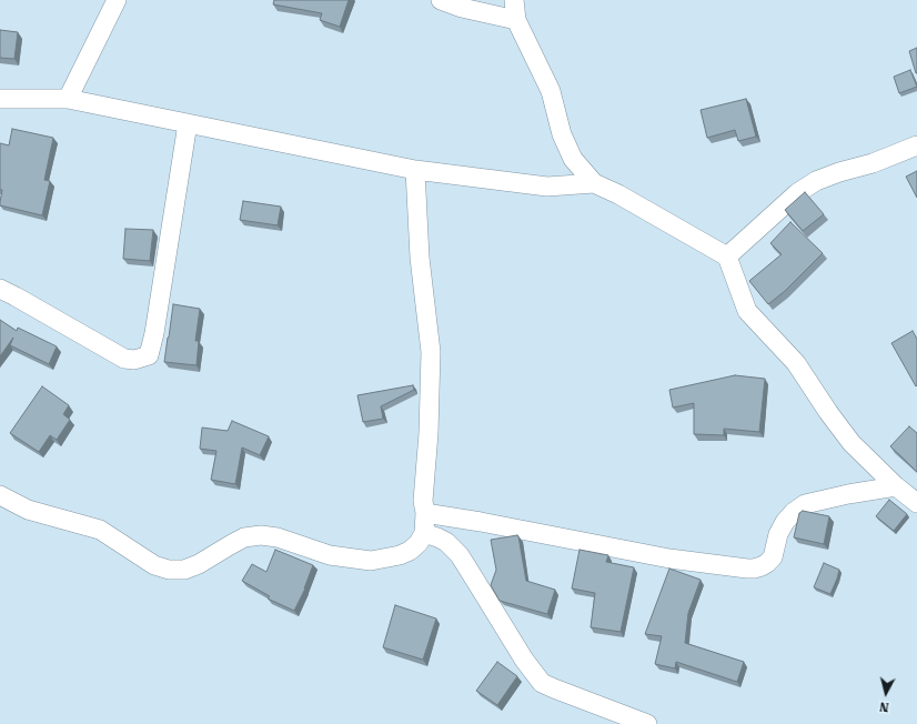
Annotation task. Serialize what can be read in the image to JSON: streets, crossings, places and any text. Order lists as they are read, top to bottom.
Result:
{
  "north": "bottom"
}
